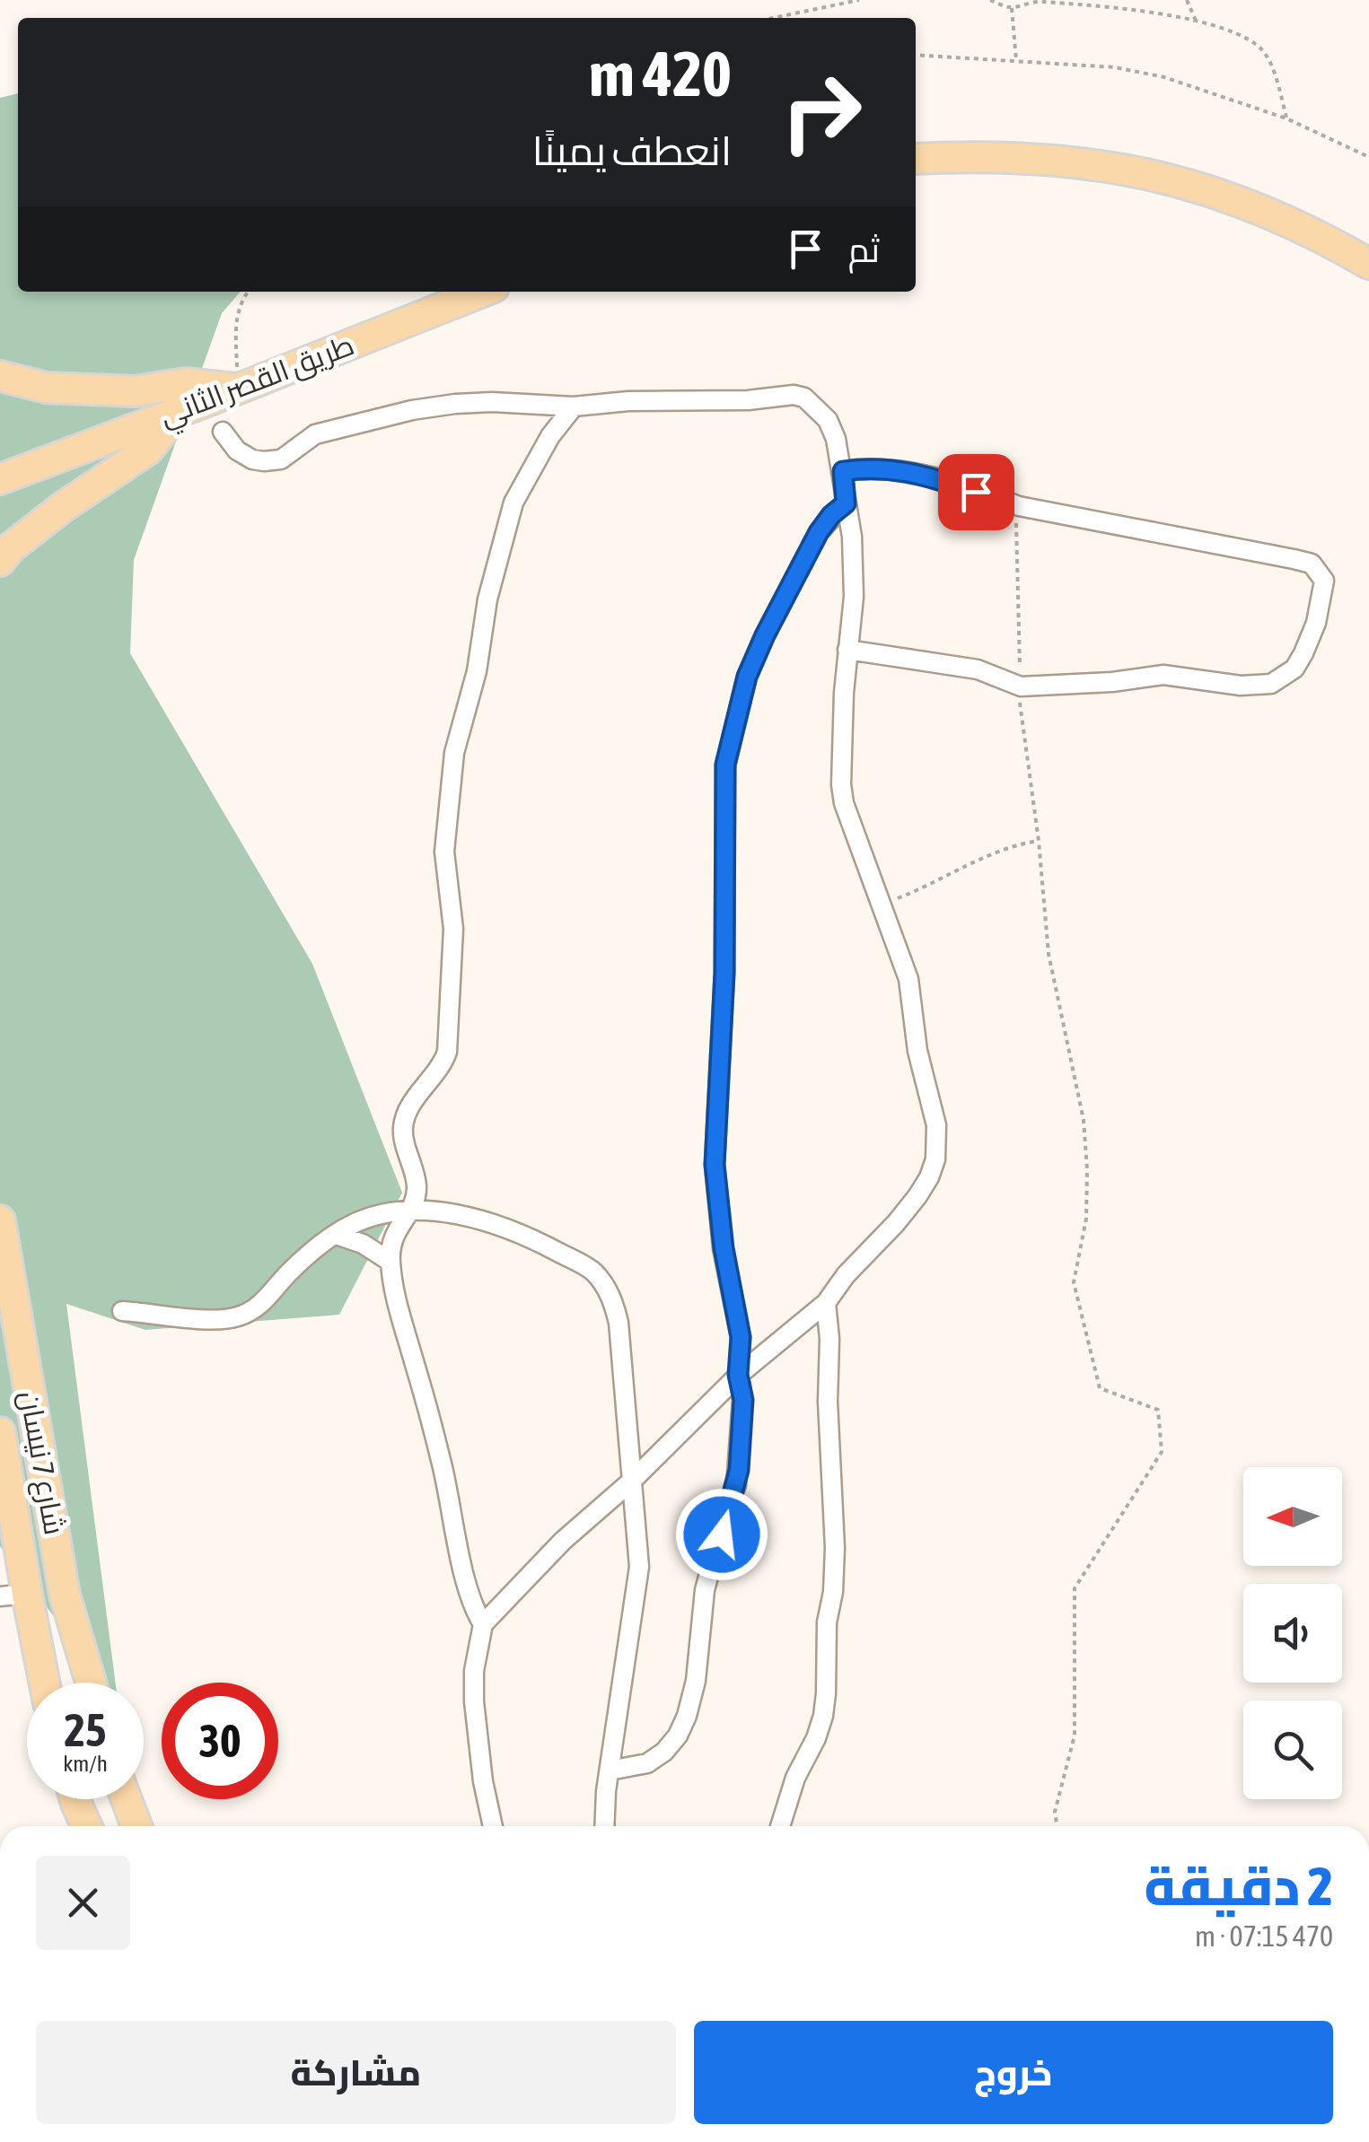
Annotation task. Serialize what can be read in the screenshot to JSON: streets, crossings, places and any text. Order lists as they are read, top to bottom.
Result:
{
  "streets": {
    "main road": ["طريق القصر الثاني", "شارع 7 نيسان"]
  },
  "north": "left",
  "page": {
    "turn": ["420 m", "انعطف يمينًا"],
    "then": "ثم",
    "speed": "25 km/h",
    "limit": "30",
    "heading": ["2 دقيقة", "470 m · 07:15"],
    "buttons": ["خروج", "مشاركة"]
  }
}
